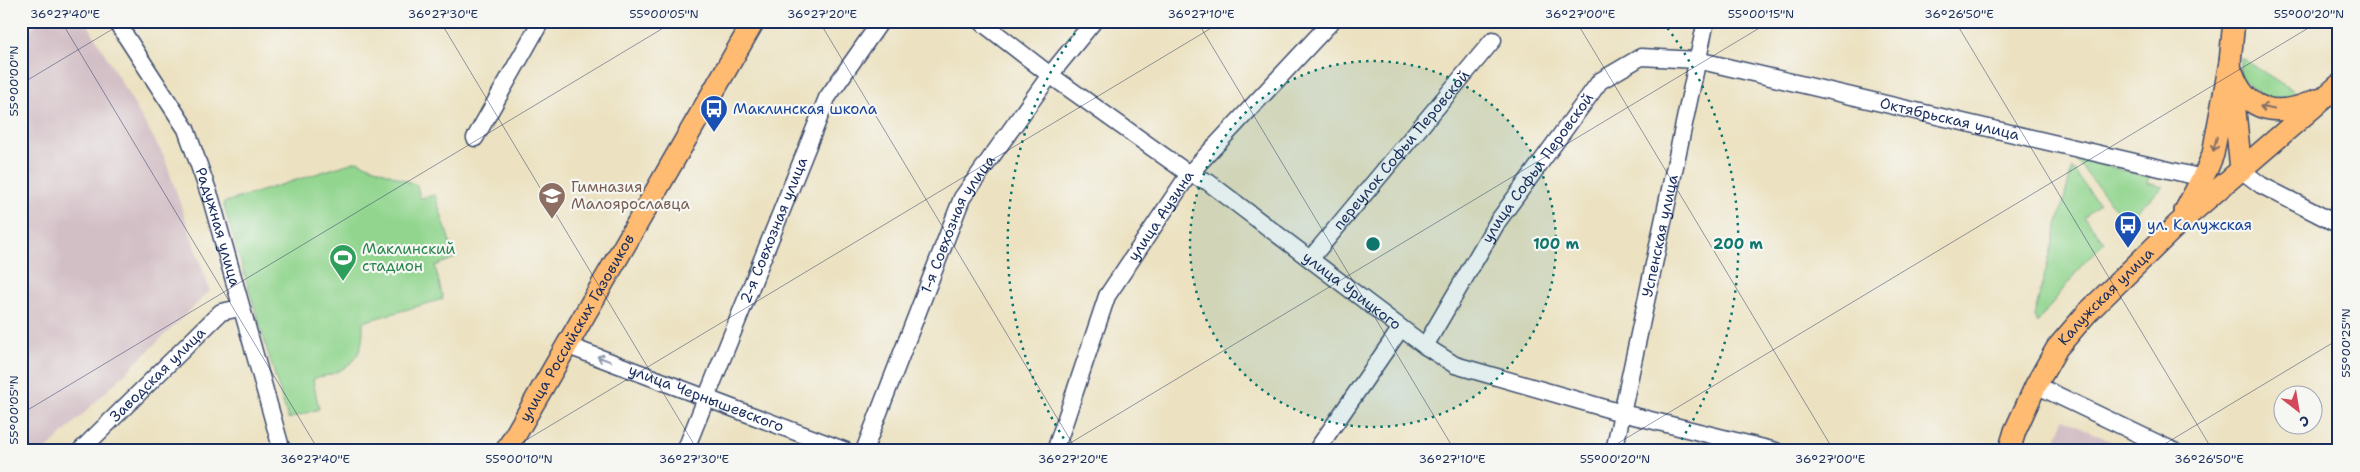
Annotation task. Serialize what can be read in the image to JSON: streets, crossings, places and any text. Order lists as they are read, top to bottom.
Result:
{
  "streets": {
    "main road": ["Калужская улица", "улица Российских Газовиков"],
    "street": [
      "Октябрьская улица",
      "переулок Софьи Перовской",
      "улица Софьи Перовской",
      "улица Аузина",
      "1-я Совхозная улица",
      "Радужная улица",
      "2-я Совхозная улица",
      "Успенская улица",
      "улица Урицкого",
      "Заводская улица",
      "улица Чернышевского"
    ]
  },
  "crossings": [
    ["Октябрьская улица", "улица Софьи Перовской"],
    ["Октябрьская улица", "Успенская улица"],
    ["переулок Софьи Перовской", "улица Урицкого"],
    ["улица Софьи Перовской", "Успенская улица"],
    ["улица Софьи Перовской", "улица Урицкого"],
    ["улица Аузина", "улица Урицкого"],
    ["1-я Совхозная улица", "улица Урицкого"],
    ["Радужная улица", "Заводская улица"],
    ["2-я Совхозная улица", "улица Чернышевского"],
    ["Успенская улица", "улица Урицкого"],
    ["улица Российских Газовиков", "улица Чернышевского"]
  ],
  "one_way": ["улица Чернышевского"],
  "places": {
    "bus stop": ["Маклинская школа", "ул. Калужская"],
    "school or university": ["Гимназия Малоярославца"],
    "sports": ["Маклинский стадион"]
  },
  "north": "bottom right",
  "coordinates": [
    "36°27'40\"E",
    "36°27'30\"E",
    "55°00'05\"N",
    "36°27'20\"E",
    "36°27'10\"E",
    "36°27'00\"E",
    "55°00'15\"N",
    "36°26'50\"E",
    "55°00'20\"N",
    "55°00'00\"N",
    "55°00'25\"N",
    "55°00'10\"N"
  ],
  "rings": ["100 m", "200 m"]
}
